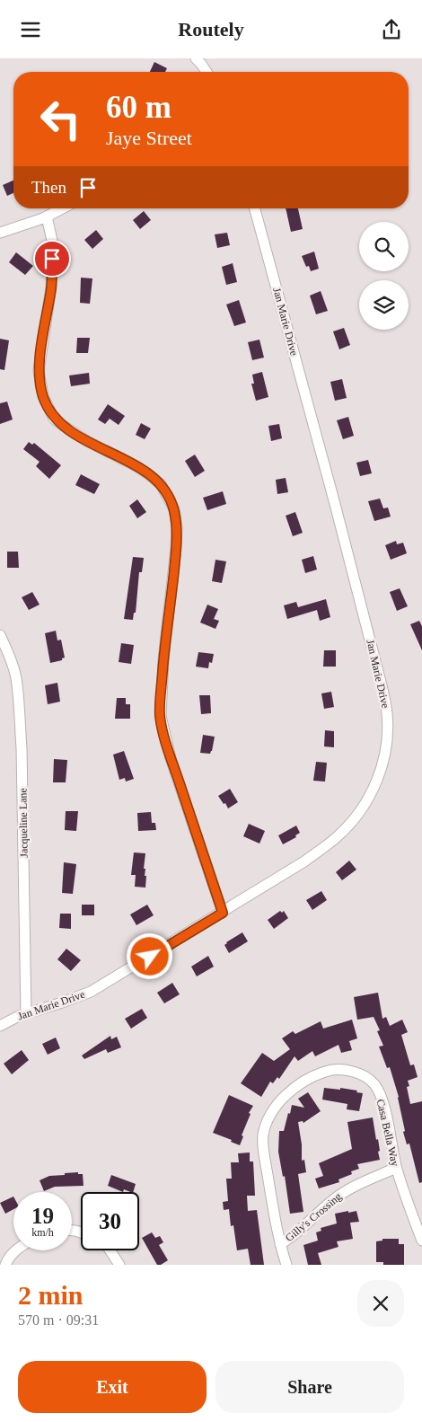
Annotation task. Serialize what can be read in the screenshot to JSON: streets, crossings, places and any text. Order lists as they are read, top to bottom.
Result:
{
  "streets": {
    "street": [
      "Jan Marie Drive",
      "Jacqueline Lane",
      "Casa Bella Way",
      "Gilly's Crossing"
    ]
  },
  "crossings": [
    ["Jan Marie Drive", "Jacqueline Lane"],
    ["Casa Bella Way", "Gilly's Crossing"]
  ],
  "page": {
    "header": "Routely",
    "turn": ["60 m", "Jaye Street"],
    "then": "Then",
    "speed": "19 km/h",
    "limit": "30",
    "heading": ["2 min", "570 m · 09:31"],
    "buttons": ["Exit", "Share"]
  }
}
